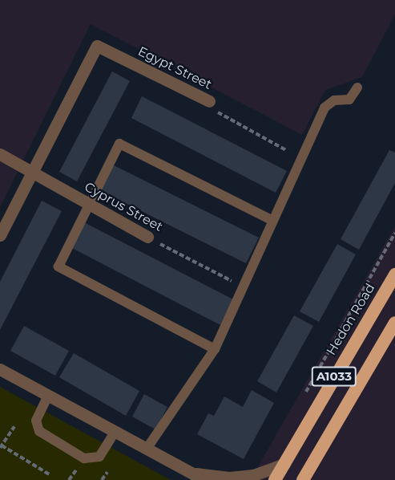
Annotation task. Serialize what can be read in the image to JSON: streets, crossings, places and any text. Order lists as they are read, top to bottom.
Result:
{
  "streets": {
    "highway": ["Hedon Road", "A1033"],
    "street": ["Egypt Street", "Cyprus Street"]
  },
  "crossings": [
    ["Egypt Street", "Cyprus Street"]
  ]
}
